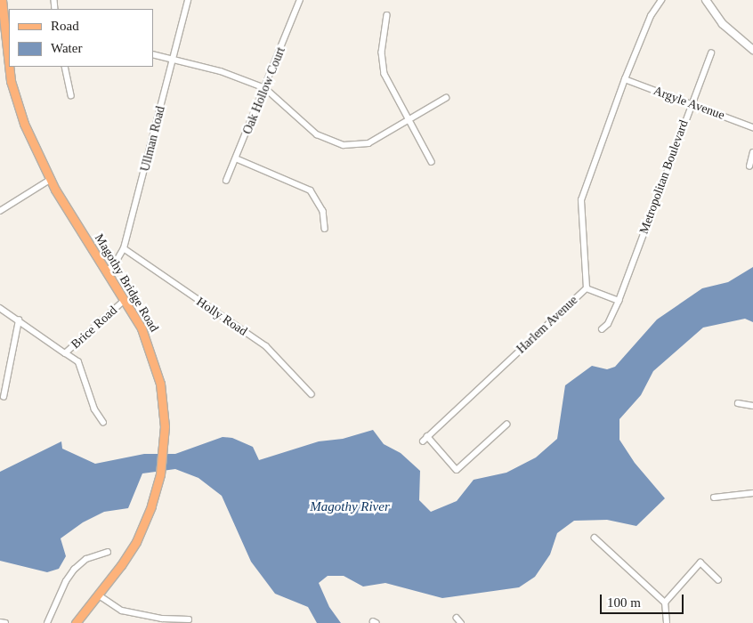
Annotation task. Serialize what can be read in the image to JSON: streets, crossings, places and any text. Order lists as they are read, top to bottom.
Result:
{
  "streets": {
    "main road": ["Magothy Bridge Road"],
    "street": [
      "Oak Hollow Court",
      "Argyle Avenue",
      "Ullman Road",
      "Metropolitan Boulevard",
      "Holly Road",
      "Harlem Avenue",
      "Brice Road"
    ]
  },
  "crossings": [
    ["Argyle Avenue", "Metropolitan Boulevard"],
    ["Argyle Avenue", "Harlem Avenue"],
    ["Ullman Road", "Magothy Bridge Road"],
    ["Ullman Road", "Holly Road"],
    ["Magothy Bridge Road", "Brice Road"]
  ],
  "water": ["Magothy River"],
  "legend": ["Road", "Water"],
  "scale_bar": "100 m"
}
